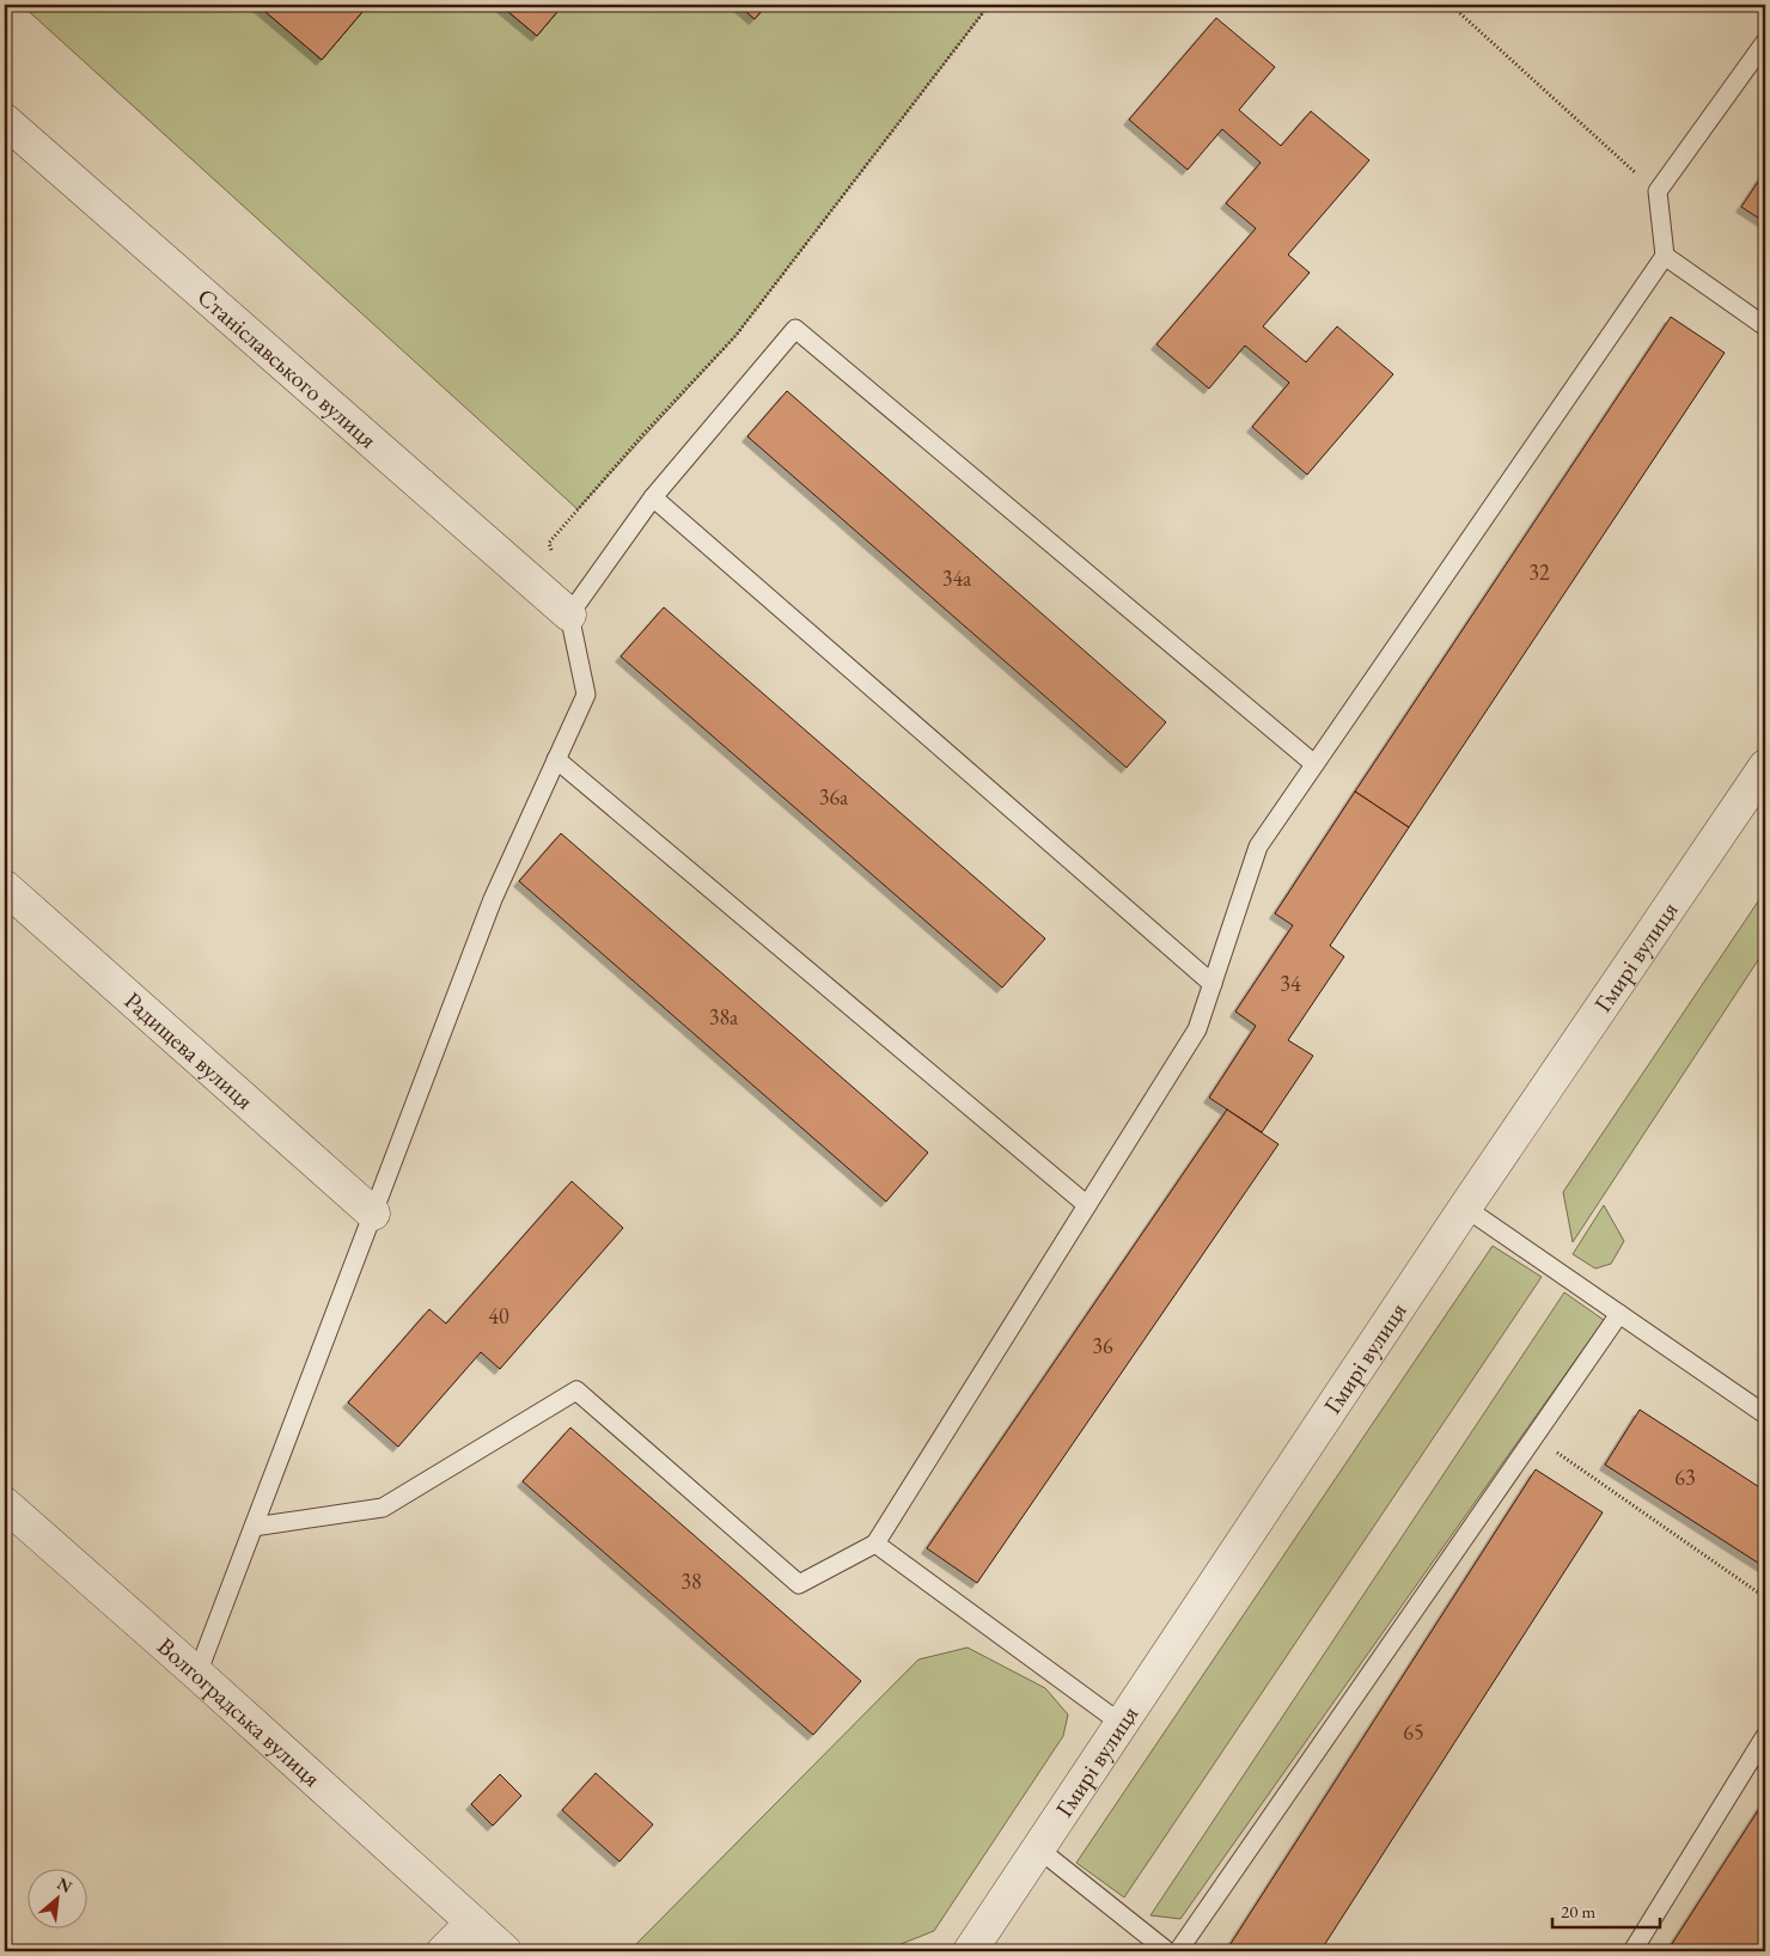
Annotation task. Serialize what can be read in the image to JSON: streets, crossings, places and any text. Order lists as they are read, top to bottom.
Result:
{
  "streets": {
    "street": [
      "Станіславського вулиця",
      "Гмирі вулиця",
      "Радищева вулиця",
      "Волгоградська вулиця"
    ]
  },
  "house_numbers": [
    "32",
    "34а",
    "36а",
    "34",
    "38а",
    "40",
    "36",
    "63",
    "38",
    "65"
  ],
  "scale_bar": "20 m",
  "north": "top right"
}
